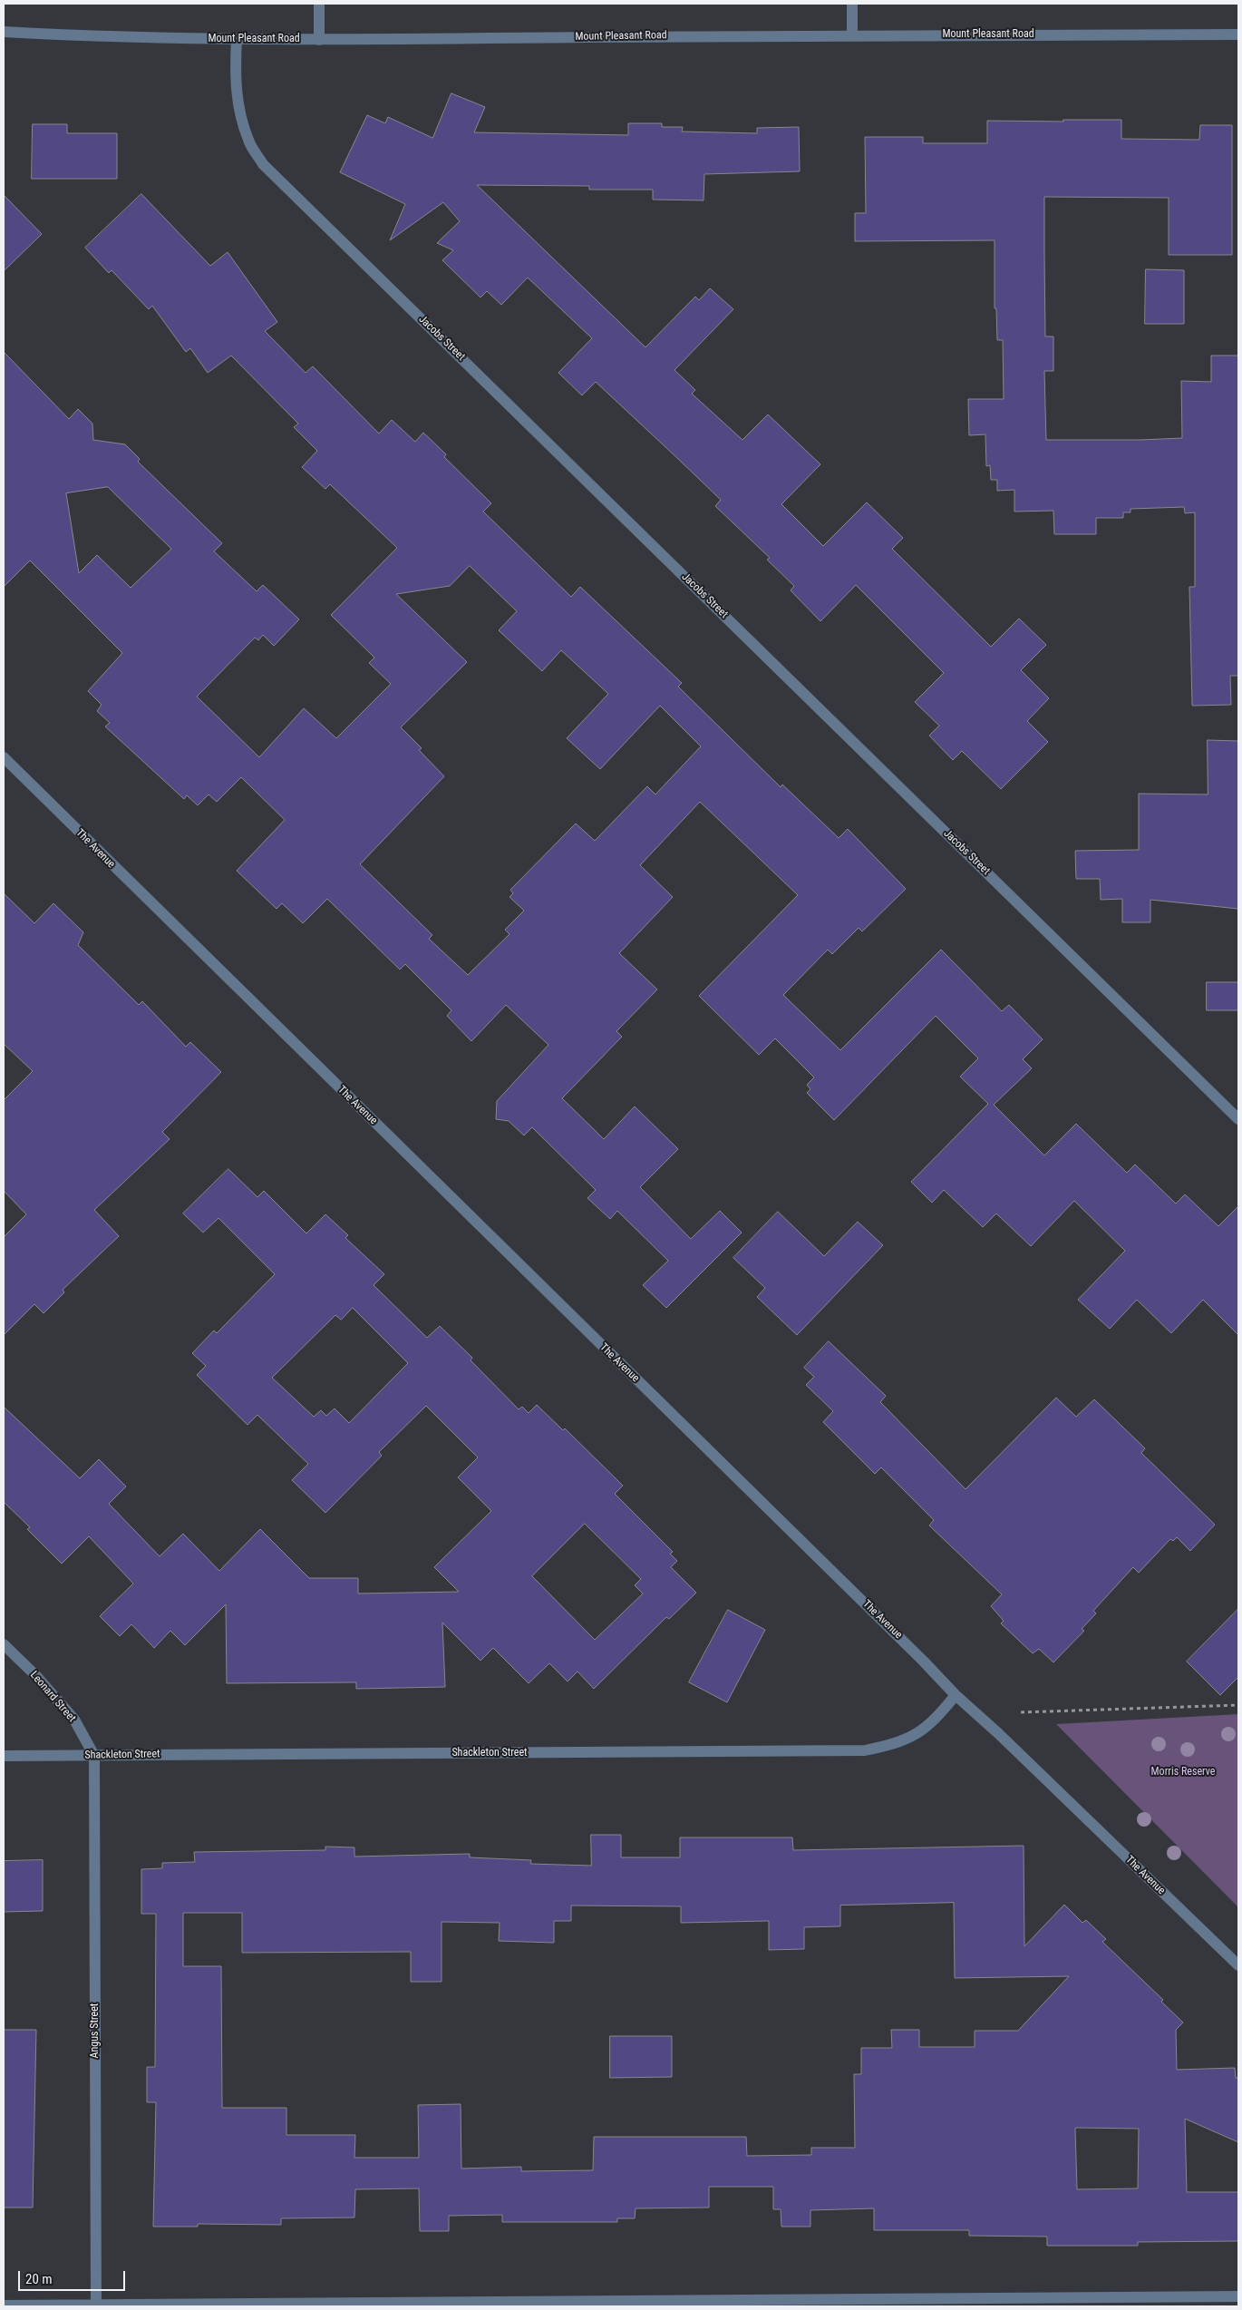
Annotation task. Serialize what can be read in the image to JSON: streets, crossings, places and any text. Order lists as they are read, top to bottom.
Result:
{
  "streets": {
    "street": [
      "Mount Pleasant Road",
      "Jacobs Street",
      "The Avenue",
      "Leonard Street",
      "Shackleton Street",
      "Angus Street"
    ]
  },
  "crossings": [
    ["Mount Pleasant Road", "Jacobs Street"],
    ["The Avenue", "Shackleton Street"],
    ["Leonard Street", "Shackleton Street"],
    ["Leonard Street", "Angus Street"],
    ["Shackleton Street", "Angus Street"]
  ],
  "parks": ["Morris Reserve"],
  "scale_bar": "20 m"
}
